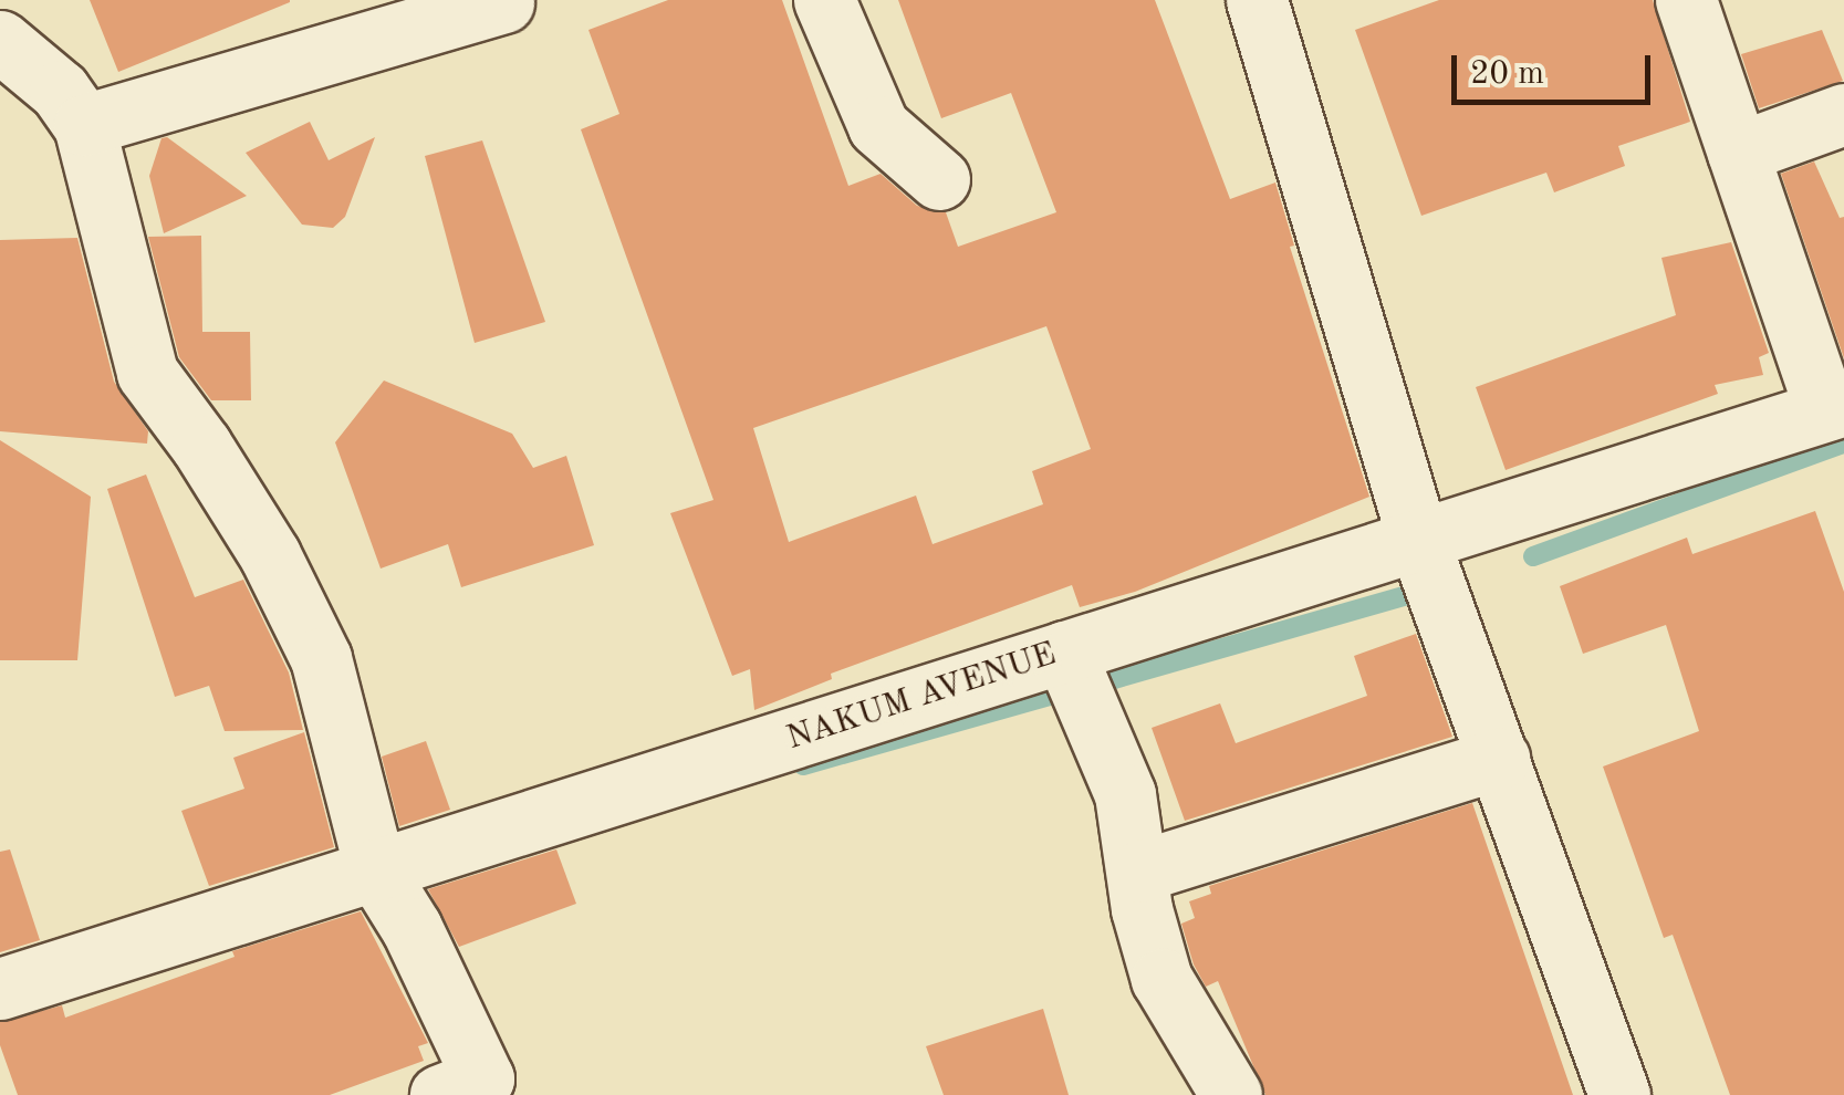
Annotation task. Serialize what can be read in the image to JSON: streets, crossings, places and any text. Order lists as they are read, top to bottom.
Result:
{
  "streets": {
    "street": ["NAKUM AVENUE"]
  },
  "scale_bar": "20 m"
}
